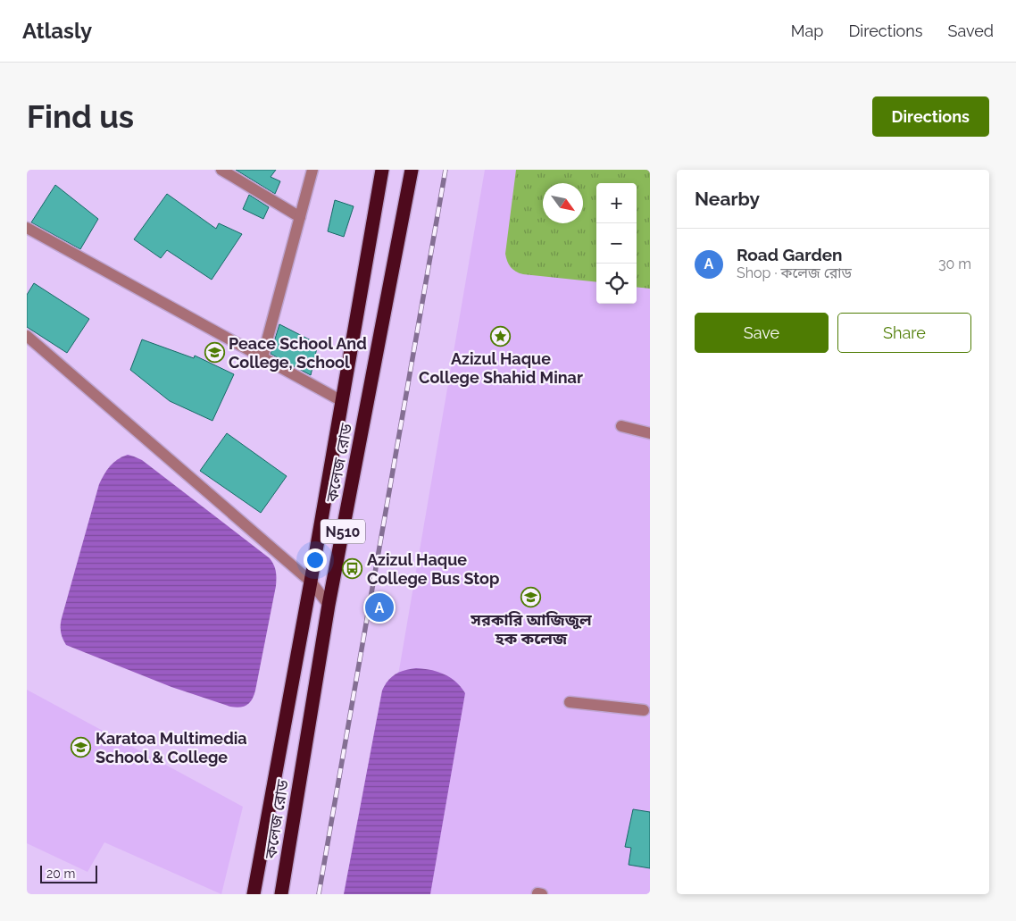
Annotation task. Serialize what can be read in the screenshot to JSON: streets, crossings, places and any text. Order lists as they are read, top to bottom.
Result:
{
  "streets": {
    "highway": ["কলেজ রোড", "N510"]
  },
  "places": {
    "place": ["Azizul Haque College Shahid Minar"],
    "school or university": ["Peace School And College, School", "সরকারি আজিজুল হক কলেজ", "Karatoa Multimedia School & College"],
    "bus stop": ["Azizul Haque College Bus Stop"]
  },
  "scale_bar": "20 m",
  "north": "bottom right",
  "page": {
    "header": "Atlasly",
    "nav": ["Map", "Directions", "Saved"],
    "buttons": [
      "Directions",
      ["Save", "Share"]
    ],
    "title": "Find us",
    "heading": "Nearby",
    "map_buttons": ["+", "−"],
    "list": [
      {
        "mark": "A",
        "name": "Road Garden",
        "note": "Shop · কলেজ রোড",
        "value": "30 m"
      }
    ],
    "pins": "A",
    "scale": "20 m"
  }
}
